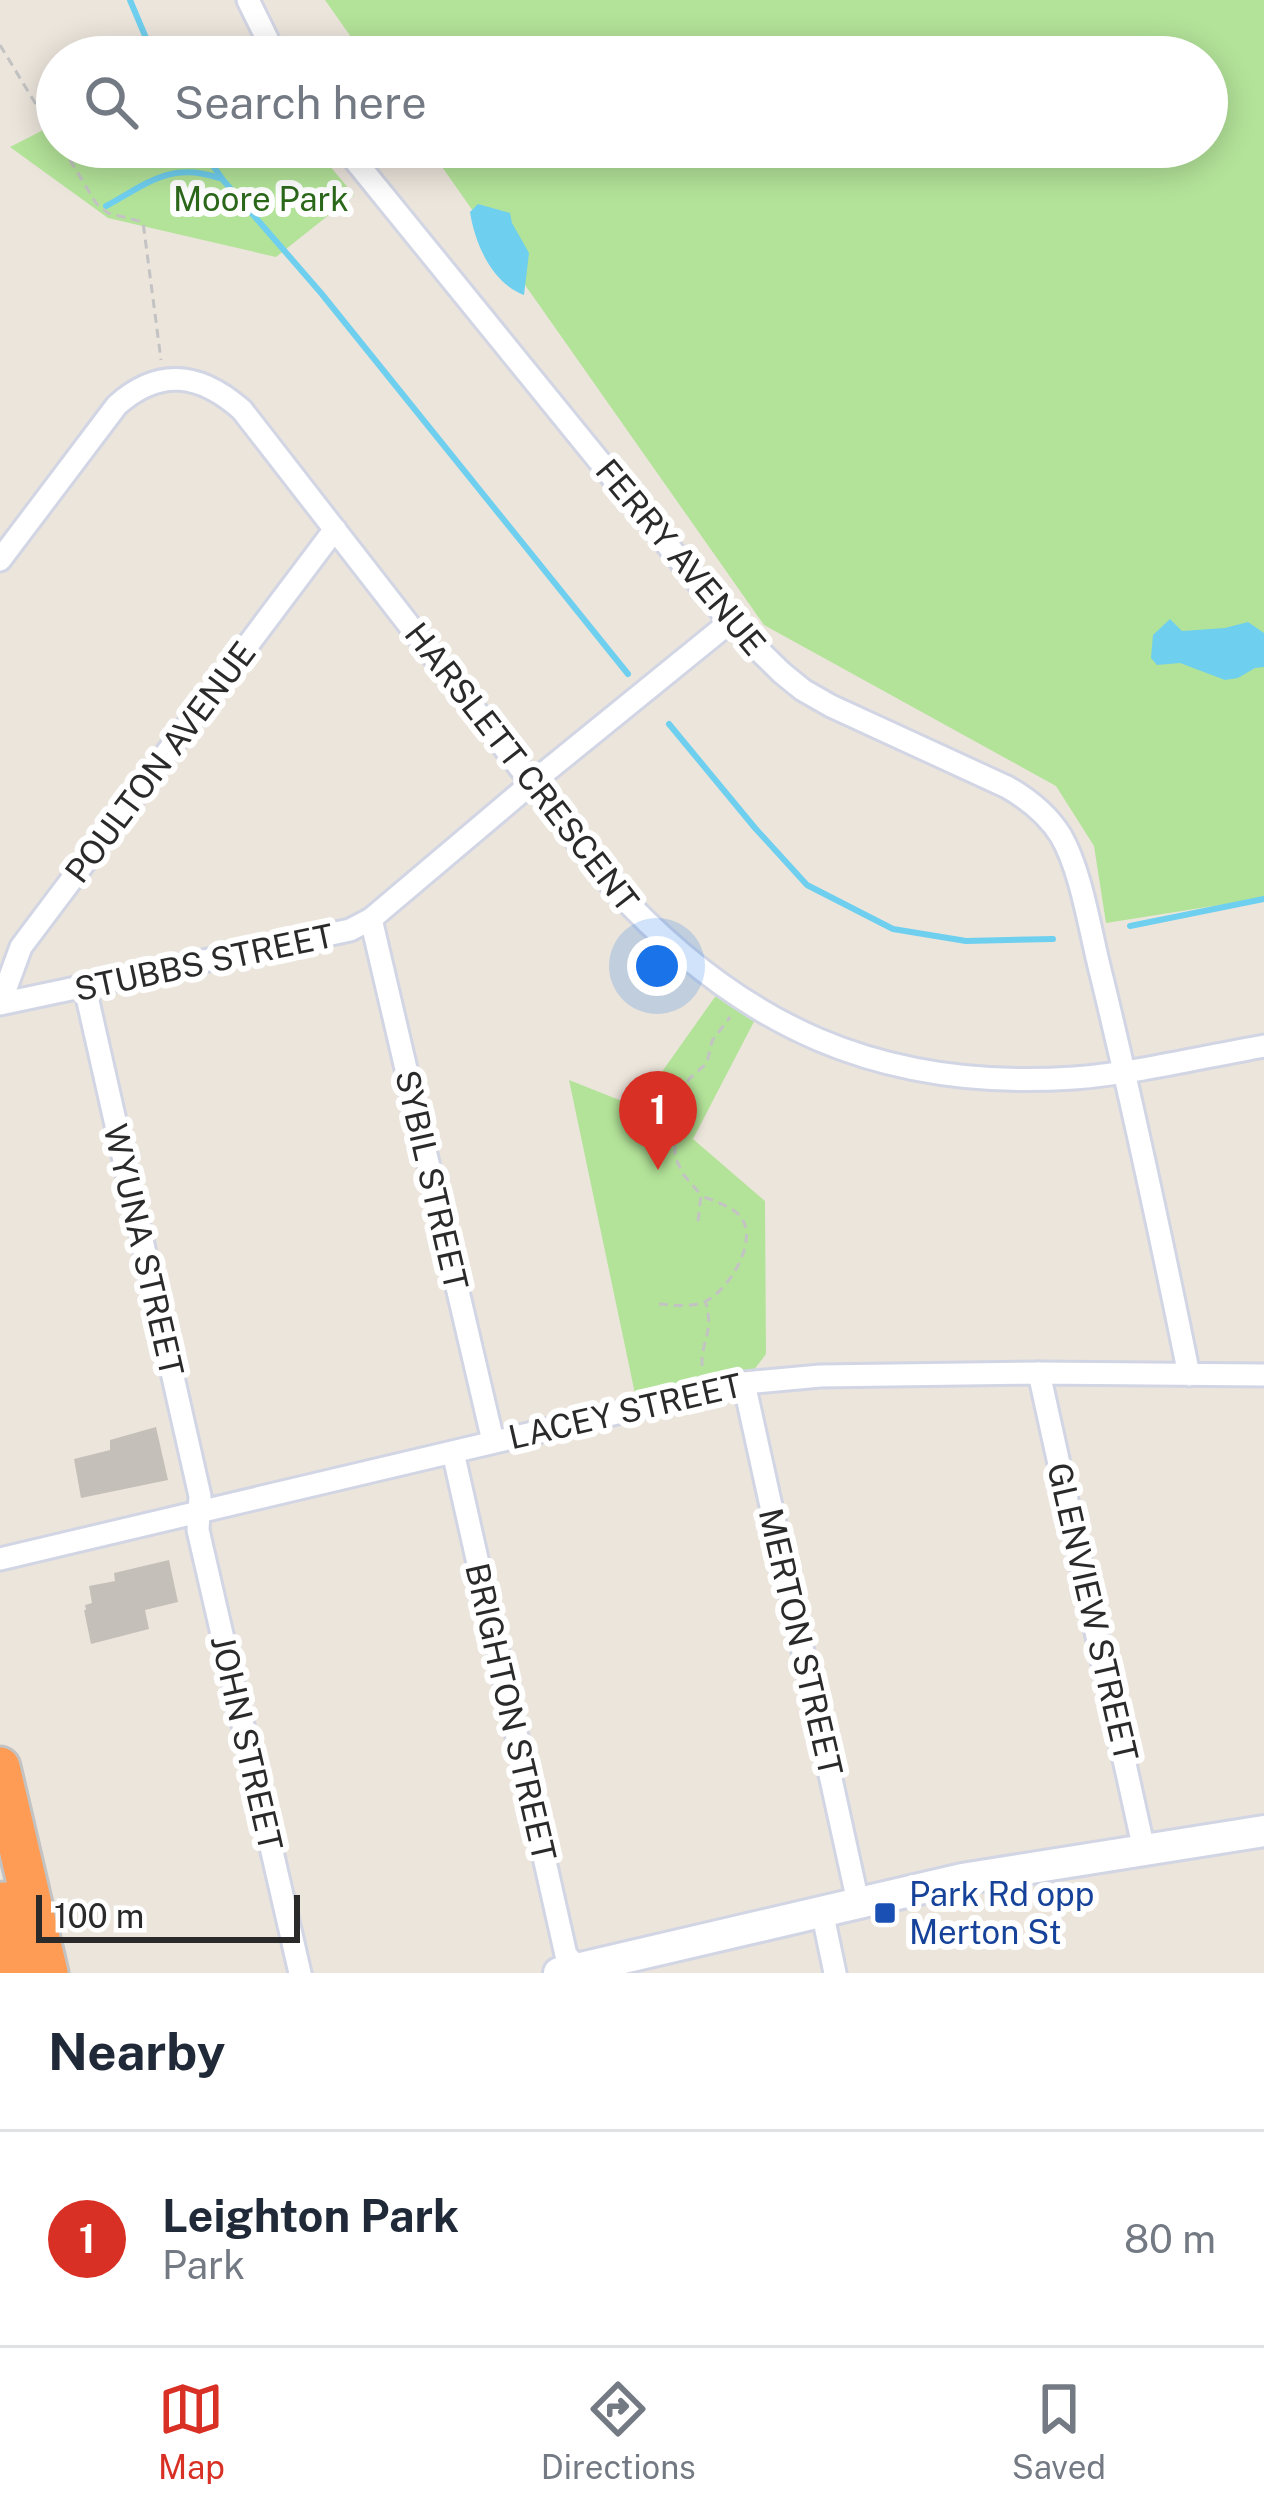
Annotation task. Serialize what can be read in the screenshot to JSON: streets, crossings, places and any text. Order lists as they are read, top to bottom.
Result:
{
  "streets": {
    "street": [
      "FERRY AVENUE",
      "POULTON AVENUE",
      "HARSLETT CRESCENT",
      "STUBBS STREET",
      "SYBIL STREET",
      "WYUNA STREET",
      "LACEY STREET",
      "GLENVIEW STREET",
      "MERTON STREET",
      "BRIGHTON STREET",
      "JOHN STREET"
    ]
  },
  "crossings": [
    ["FERRY AVENUE", "HARSLETT CRESCENT"],
    ["FERRY AVENUE", "STUBBS STREET"],
    ["FERRY AVENUE", "LACEY STREET"],
    ["POULTON AVENUE", "HARSLETT CRESCENT"],
    ["POULTON AVENUE", "STUBBS STREET"],
    ["HARSLETT CRESCENT", "STUBBS STREET"],
    ["STUBBS STREET", "SYBIL STREET"],
    ["STUBBS STREET", "WYUNA STREET"],
    ["SYBIL STREET", "LACEY STREET"],
    ["WYUNA STREET", "LACEY STREET"],
    ["WYUNA STREET", "JOHN STREET"],
    ["LACEY STREET", "GLENVIEW STREET"],
    ["LACEY STREET", "MERTON STREET"],
    ["LACEY STREET", "BRIGHTON STREET"],
    ["LACEY STREET", "JOHN STREET"]
  ],
  "parks": ["Moore Park"],
  "places": {
    "transit": ["Park Rd opp Merton St"]
  },
  "scale_bar": "100 m",
  "page": {
    "search": "Search here",
    "pins": "1",
    "scale": "100 m",
    "heading": "Nearby",
    "list": [
      {
        "mark": "1",
        "name": "Leighton Park",
        "note": "Park",
        "value": "80 m"
      }
    ],
    "nav": ["Map", "Directions", "Saved"]
  }
}
